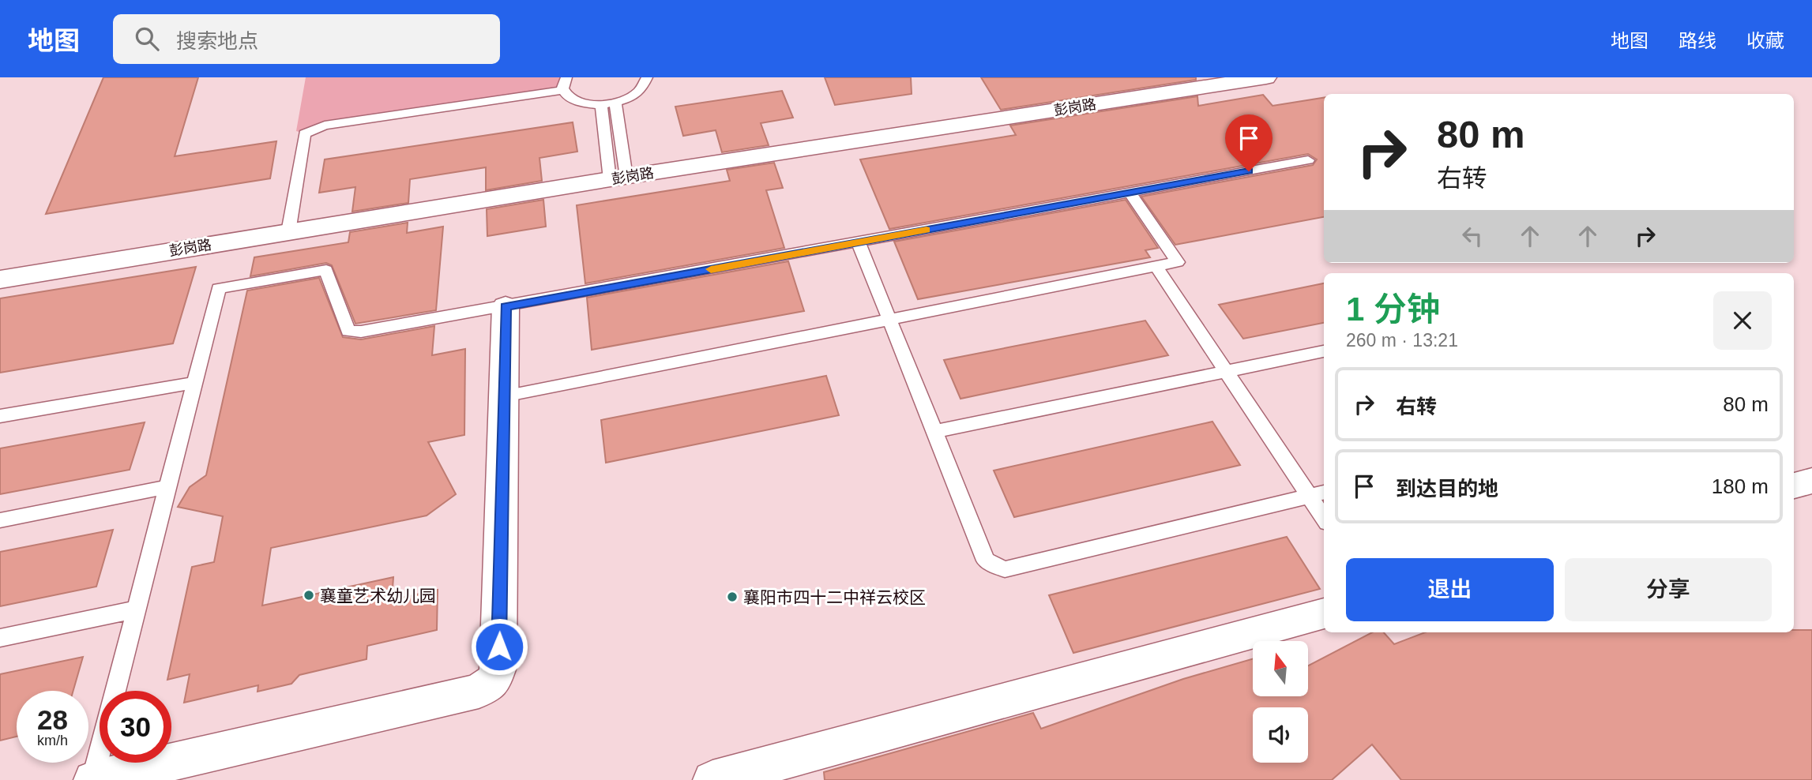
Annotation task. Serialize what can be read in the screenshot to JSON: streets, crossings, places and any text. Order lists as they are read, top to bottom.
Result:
{
  "streets": {
    "street": ["彭岗路"]
  },
  "places": ["襄童艺术幼儿园", "襄阳市四十二中祥云校区"],
  "north": "top",
  "page": {
    "header": "地图",
    "search": "搜索地点",
    "nav": ["地图", "路线", "收藏"],
    "turn": ["80 m", "右转"],
    "heading": ["1 分钟", "260 m · 13:21"],
    "list": [
      {
        "name": "右转",
        "value": "80 m"
      },
      {
        "name": "到达目的地",
        "value": "180 m"
      }
    ],
    "buttons": ["退出", "分享"],
    "speed": "28 km/h",
    "limit": "30"
  }
}
